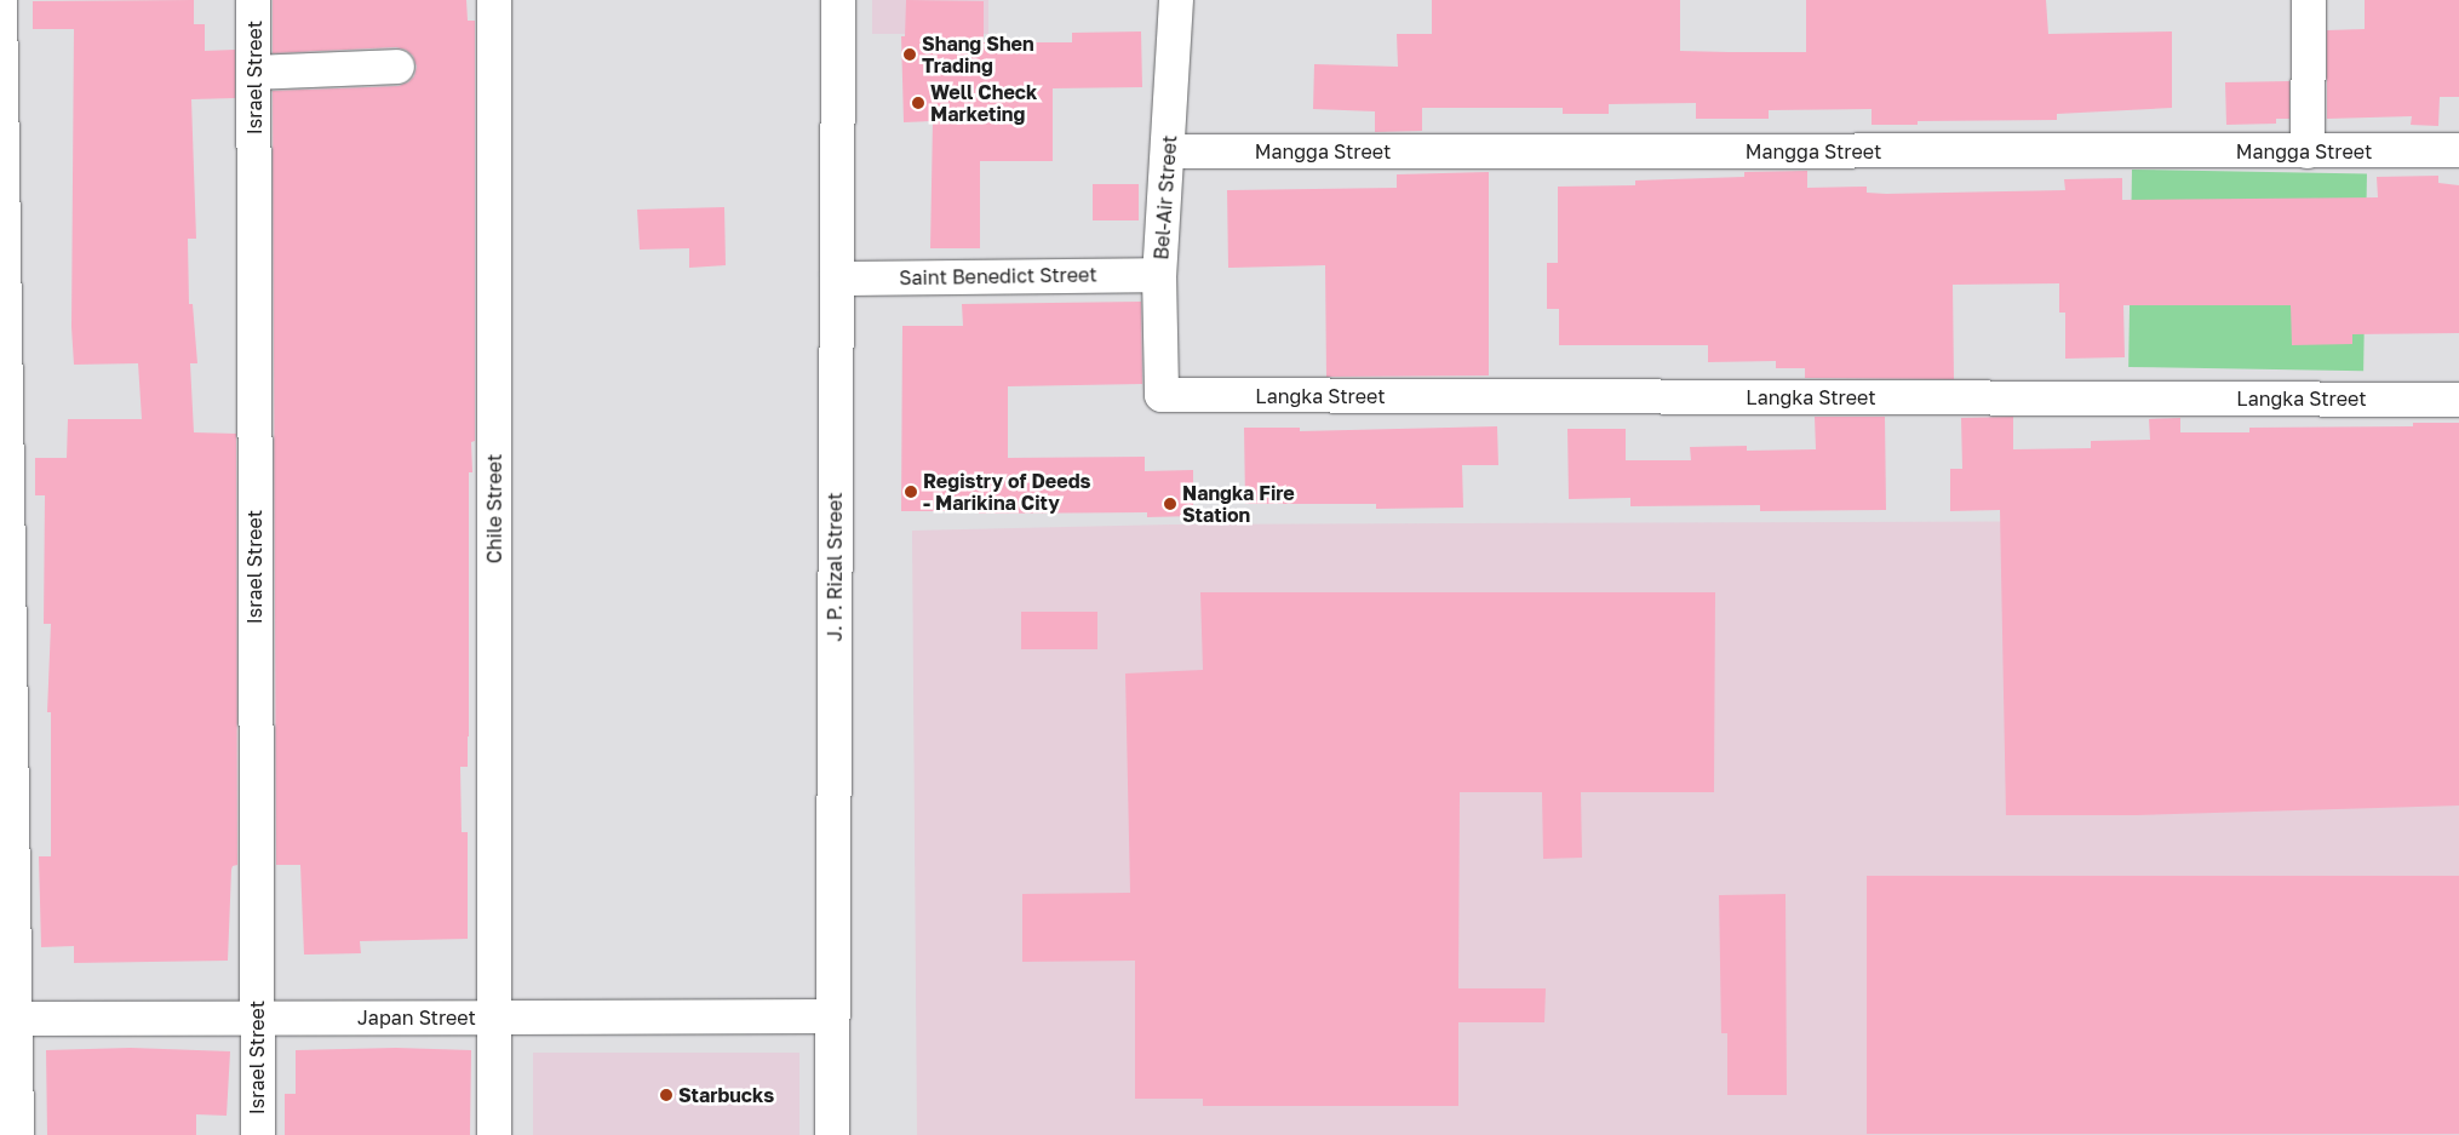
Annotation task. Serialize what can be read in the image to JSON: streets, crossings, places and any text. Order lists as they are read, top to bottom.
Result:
{
  "streets": {
    "street": [
      "Israel Street",
      "Mangga Street",
      "Bel-Air Street",
      "Saint Benedict Street",
      "Langka Street",
      "Chile Street",
      "J. P. Rizal Street",
      "Japan Street"
    ]
  },
  "crossings": [
    ["Israel Street", "Japan Street"],
    ["Mangga Street", "Bel-Air Street"],
    ["Bel-Air Street", "Saint Benedict Street"],
    ["Bel-Air Street", "Langka Street"],
    ["Saint Benedict Street", "J. P. Rizal Street"],
    ["Chile Street", "Japan Street"],
    ["J. P. Rizal Street", "Japan Street"]
  ],
  "places": [
    "Shang Shen Trading",
    "Well Check Marketing",
    "Registry of Deeds - Marikina City",
    "Nangka Fire Station",
    "Starbucks"
  ]
}
